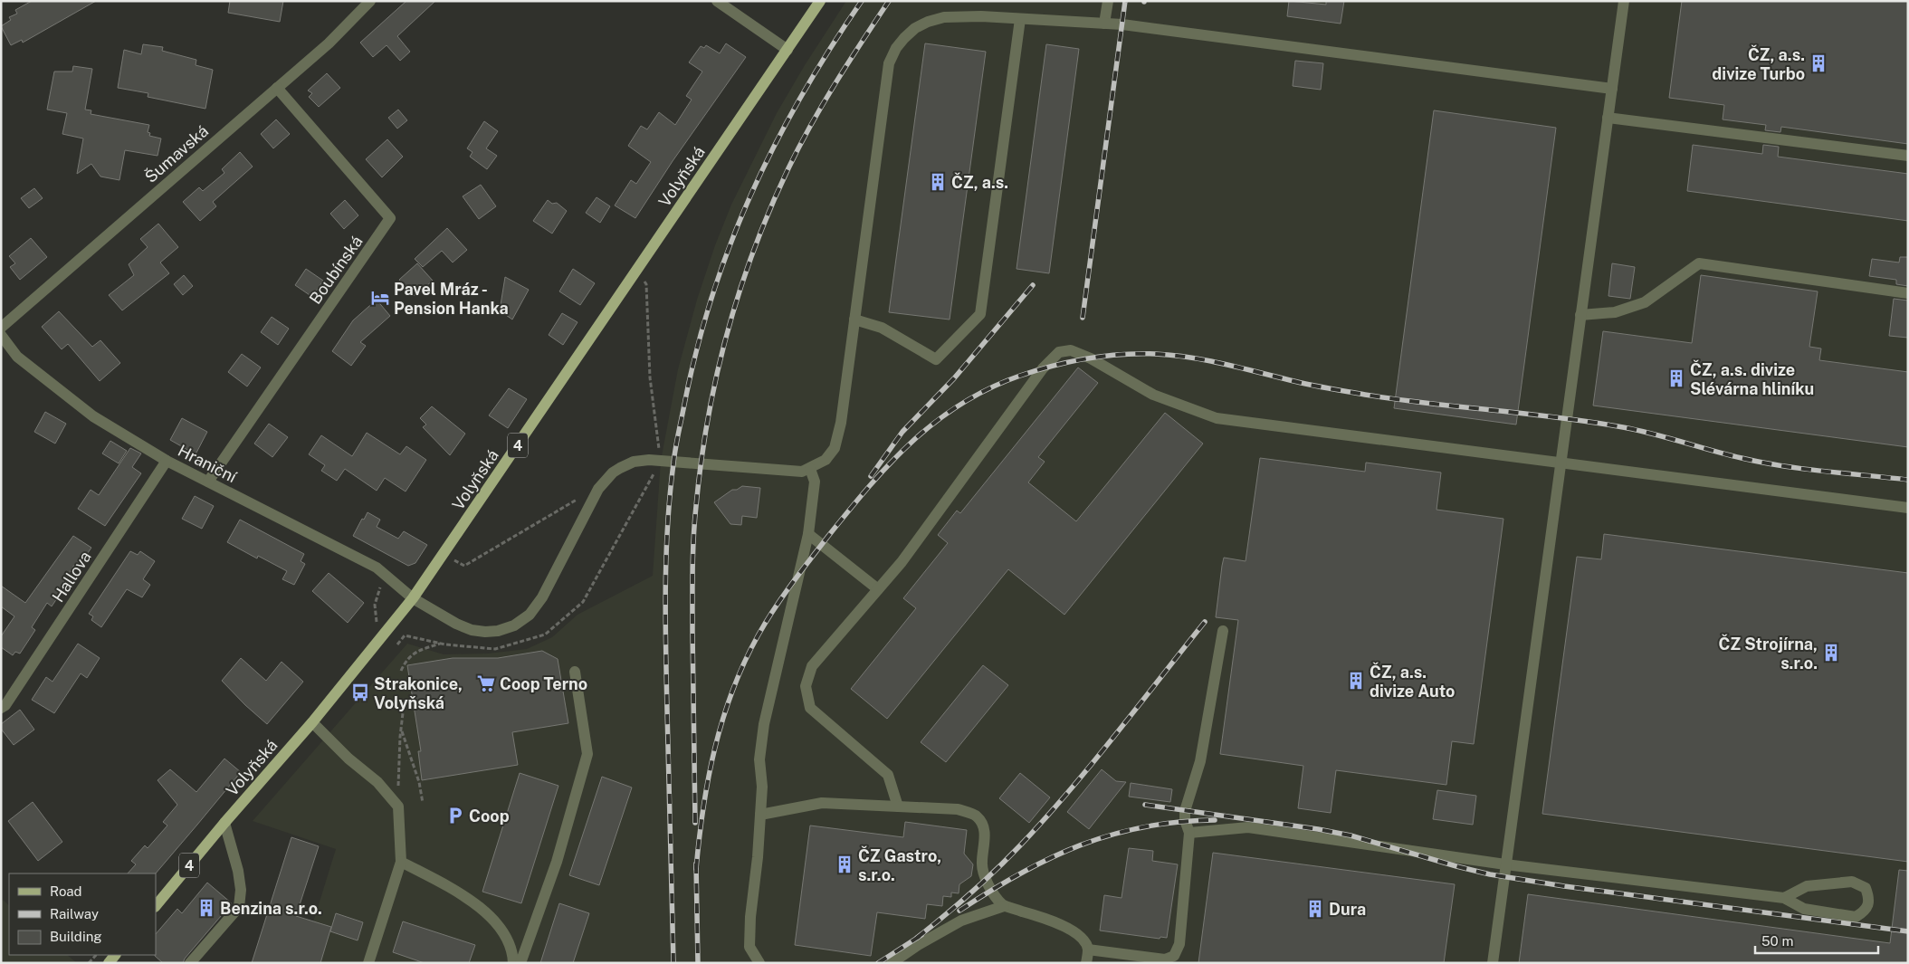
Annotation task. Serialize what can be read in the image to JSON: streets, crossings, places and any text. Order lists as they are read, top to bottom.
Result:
{
  "streets": {
    "main road": ["Volyňská", "4"],
    "street": [
      "Šumavská",
      "Boubínská",
      "Hraniční",
      "Hallova"
    ]
  },
  "crossings": [
    ["Šumavská", "Boubínská"],
    ["Volyňská", "Hraniční"],
    ["Boubínská", "Hraniční"],
    ["Hraniční", "Hallova"]
  ],
  "places": {
    "building": [
      "ČZ, a.s. divize Turbo",
      "ČZ, a.s.",
      "ČZ, a.s. divize Slévárna hliníku",
      "ČZ Strojírna, s.r.o.",
      "ČZ, a.s. divize Auto",
      "ČZ Gastro, s.r.o.",
      "Benzina s.r.o.",
      "Dura"
    ],
    "hotel": ["Pavel Mráz - Pension Hanka"],
    "supermarket": ["Coop Terno"],
    "bus stop": ["Strakonice, Volyňská"],
    "parking": ["Coop"]
  },
  "legend": ["Road", "Railway", "Building"],
  "scale_bar": "50 m"
}
